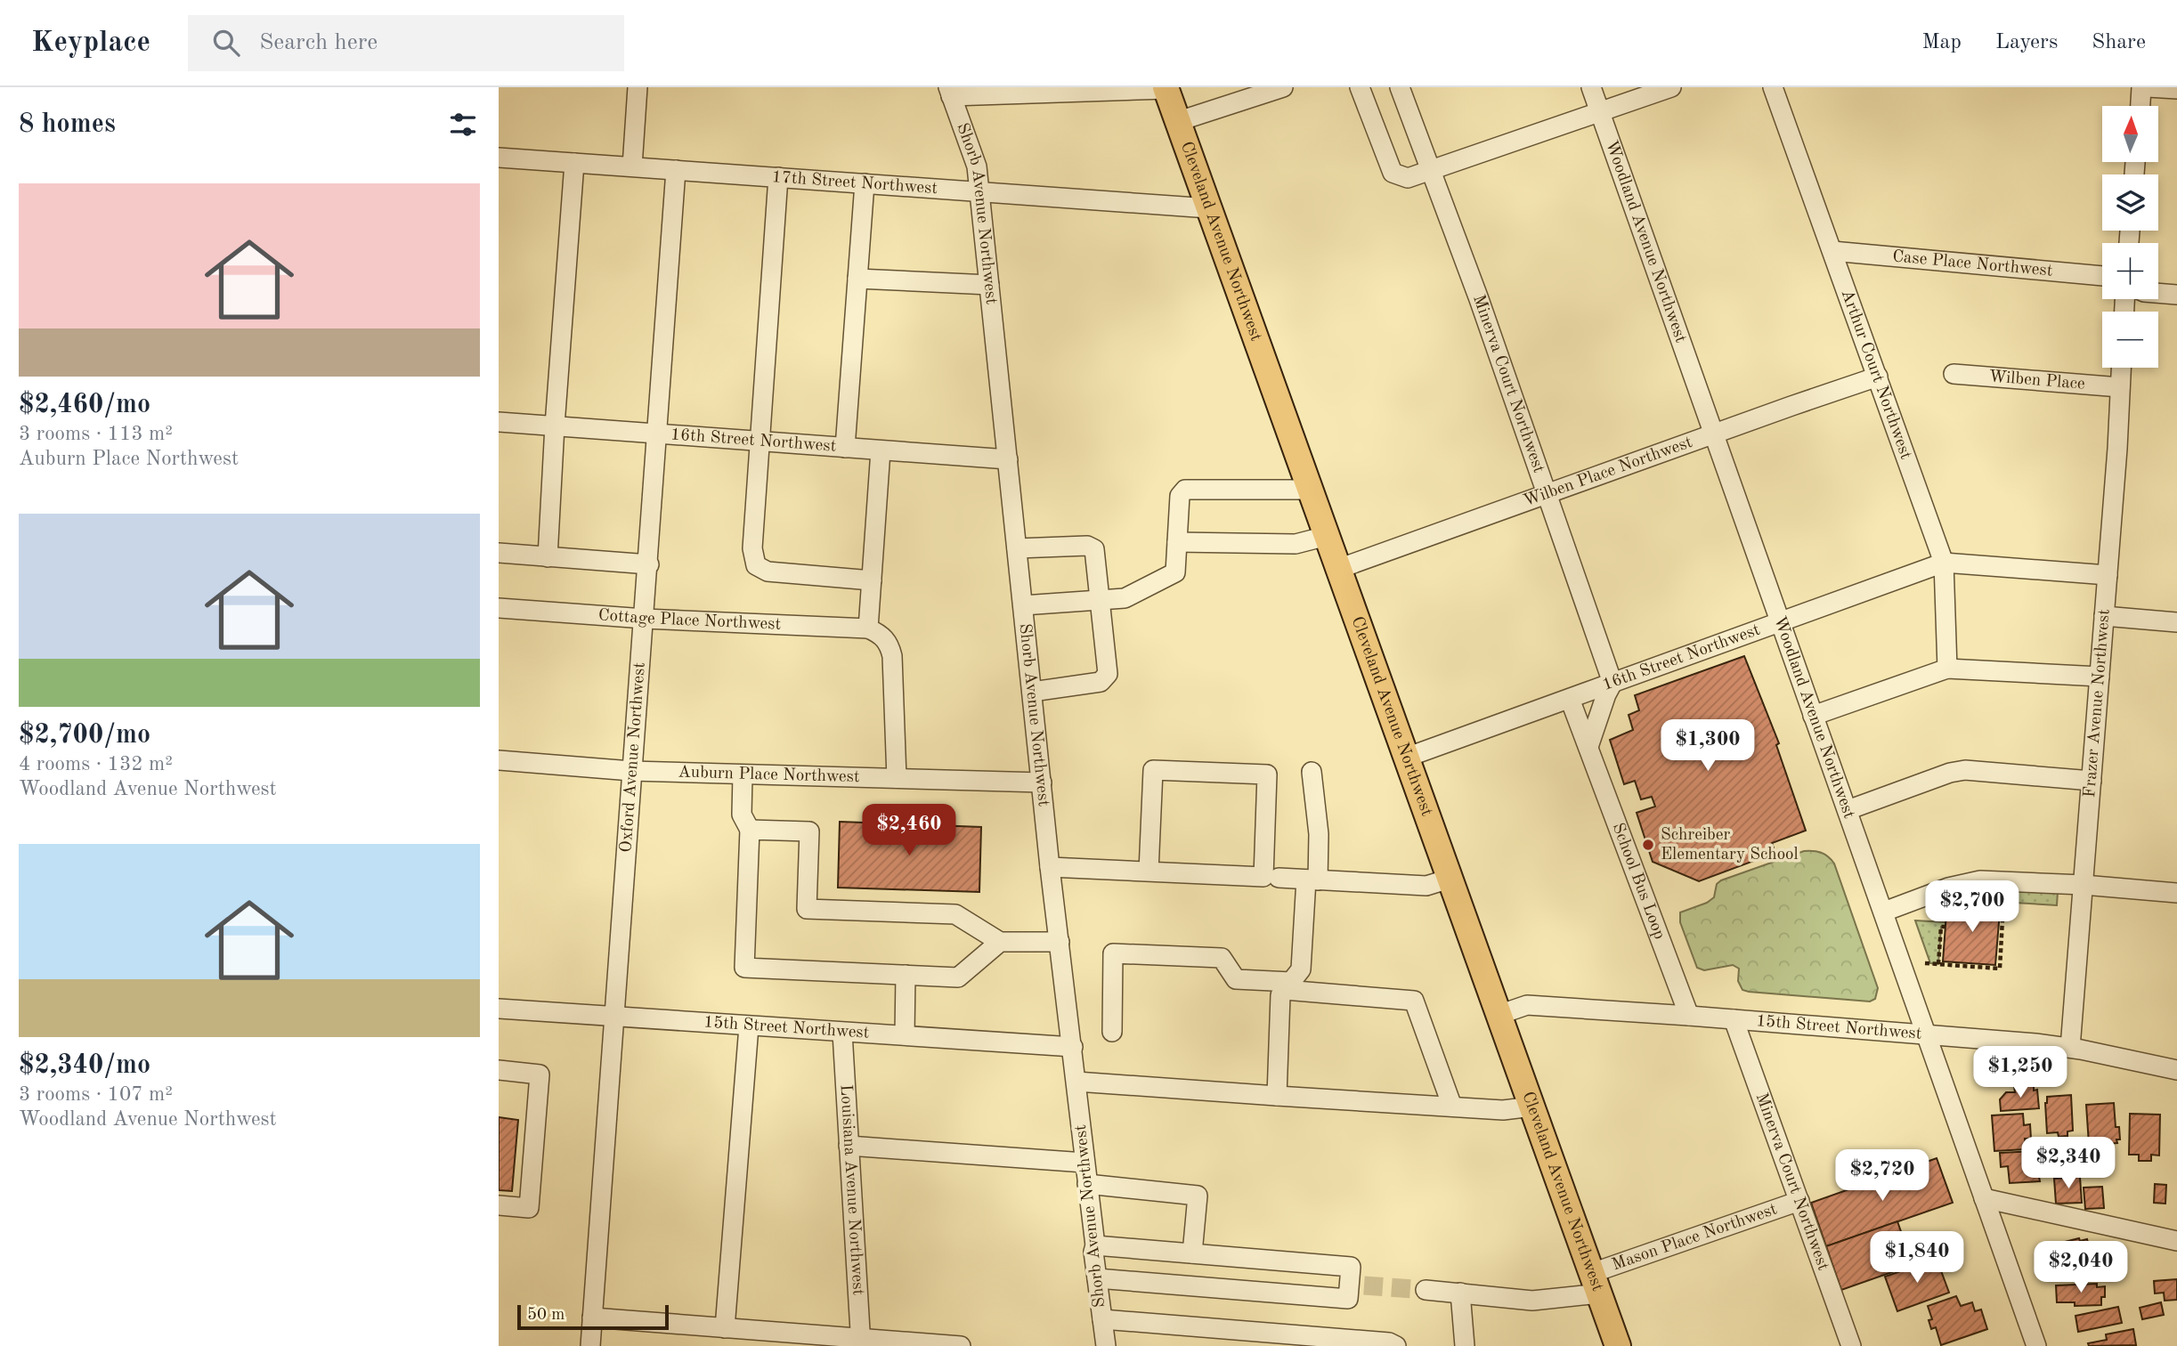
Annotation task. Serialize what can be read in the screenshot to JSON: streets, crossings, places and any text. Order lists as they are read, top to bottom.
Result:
{
  "streets": {
    "main road": ["Cleveland Avenue Northwest"],
    "street": [
      "17th Street Northwest",
      "Shorb Avenue Northwest",
      "Woodland Avenue Northwest",
      "Case Place Northwest",
      "Arthur Court Northwest",
      "Wilben Place",
      "Minerva Court Northwest",
      "16th Street Northwest",
      "Wilben Place Northwest",
      "Cottage Place Northwest",
      "Frazer Avenue Northwest",
      "Oxford Avenue Northwest",
      "Auburn Place Northwest",
      "School Bus Loop",
      "15th Street Northwest",
      "Louisiana Avenue Northwest",
      "Mason Place Northwest"
    ]
  },
  "crossings": [
    ["17th Street Northwest", "Shorb Avenue Northwest"],
    ["17th Street Northwest", "Cleveland Avenue Northwest"],
    ["17th Street Northwest", "Oxford Avenue Northwest"],
    ["Shorb Avenue Northwest", "16th Street Northwest"],
    ["Shorb Avenue Northwest", "Auburn Place Northwest"],
    ["Shorb Avenue Northwest", "15th Street Northwest"],
    ["Woodland Avenue Northwest", "16th Street Northwest"],
    ["Woodland Avenue Northwest", "Wilben Place Northwest"],
    ["Woodland Avenue Northwest", "15th Street Northwest"],
    ["Cleveland Avenue Northwest", "16th Street Northwest"],
    ["Cleveland Avenue Northwest", "Wilben Place Northwest"],
    ["Cleveland Avenue Northwest", "15th Street Northwest"],
    ["Cleveland Avenue Northwest", "Mason Place Northwest"],
    ["Case Place Northwest", "Arthur Court Northwest"],
    ["Arthur Court Northwest", "16th Street Northwest"],
    ["Arthur Court Northwest", "Wilben Place Northwest"],
    ["Wilben Place", "Frazer Avenue Northwest"],
    ["Minerva Court Northwest", "16th Street Northwest"],
    ["Minerva Court Northwest", "Wilben Place Northwest"],
    ["Minerva Court Northwest", "15th Street Northwest"],
    ["Minerva Court Northwest", "Mason Place Northwest"],
    ["16th Street Northwest", "Frazer Avenue Northwest"],
    ["16th Street Northwest", "Oxford Avenue Northwest"],
    ["16th Street Northwest", "School Bus Loop"],
    ["Cottage Place Northwest", "Oxford Avenue Northwest"],
    ["Frazer Avenue Northwest", "15th Street Northwest"],
    ["Oxford Avenue Northwest", "Auburn Place Northwest"],
    ["Oxford Avenue Northwest", "15th Street Northwest"],
    ["School Bus Loop", "15th Street Northwest"],
    ["15th Street Northwest", "Louisiana Avenue Northwest"]
  ],
  "places": ["Schreiber Elementary School"],
  "scale_bar": "50 m",
  "north": "top",
  "page": {
    "header": "Keyplace",
    "search": "Search here",
    "nav": ["Map", "Layers", "Share"],
    "heading": "8 homes",
    "map_buttons": ["+", "−"],
    "list": [
      {
        "name": "$2,460/mo",
        "note": "3 rooms · 113 m² · Auburn Place Northwest"
      },
      {
        "name": "$2,700/mo",
        "note": "4 rooms · 132 m² · Woodland Avenue Northwest"
      },
      {
        "name": "$2,340/mo",
        "note": "3 rooms · 107 m² · Woodland Avenue Northwest"
      }
    ],
    "price": [
      "$1,300",
      "$2,460",
      "$2,700",
      "$1,250",
      "$2,340",
      "$2,720",
      "$1,840",
      "$2,040"
    ],
    "scale": "50 m"
  }
}
